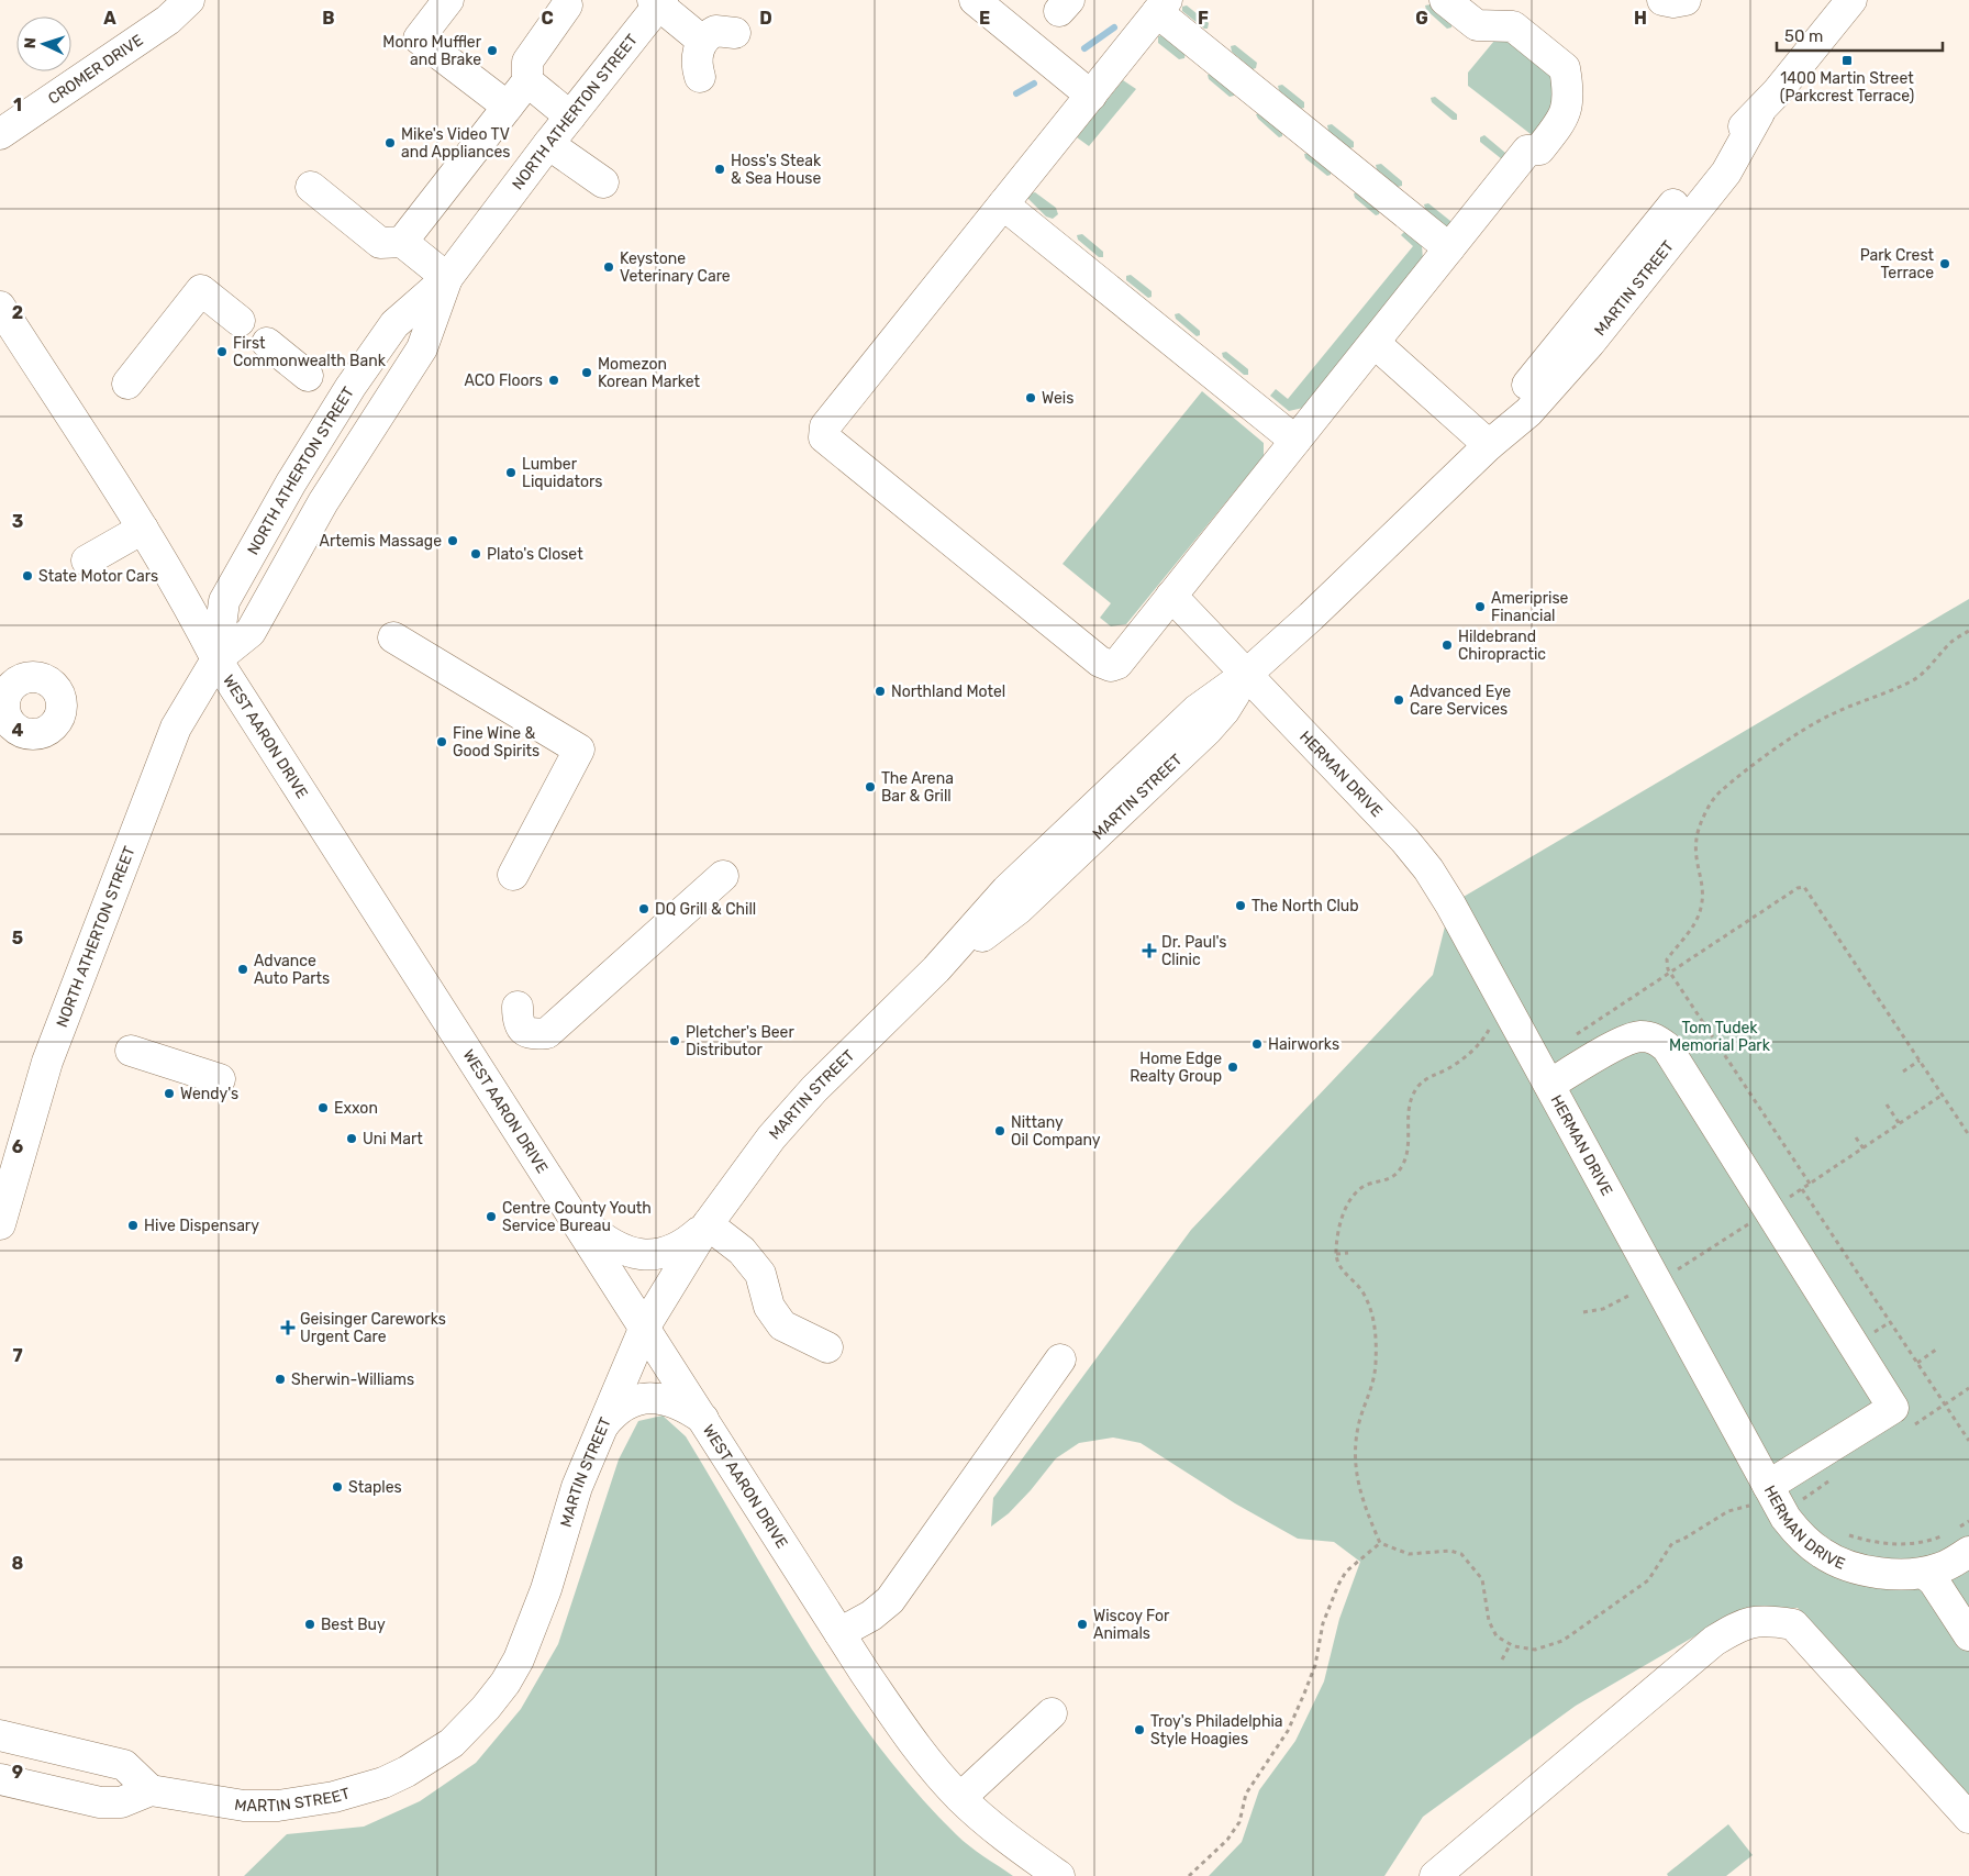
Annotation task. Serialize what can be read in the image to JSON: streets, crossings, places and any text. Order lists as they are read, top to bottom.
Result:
{
  "streets": {
    "street": [
      "CROMER DRIVE",
      "NORTH ATHERTON STREET",
      "MARTIN STREET",
      "WEST AARON DRIVE",
      "HERMAN DRIVE"
    ]
  },
  "crossings": [
    ["NORTH ATHERTON STREET", "WEST AARON DRIVE"],
    ["MARTIN STREET", "WEST AARON DRIVE"],
    ["MARTIN STREET", "HERMAN DRIVE"]
  ],
  "parks": ["Tom Tudek Memorial Park"],
  "places": {
    "other": [
      "Monro Muffler and Brake",
      "Mike's Video TV and Appliances",
      "Hoss's Steak & Sea House",
      "Park Crest Terrace",
      "Keystone Veterinary Care",
      "First Commonwealth Bank",
      "Momezon Korean Market",
      "ACO Floors",
      "Weis",
      "Lumber Liquidators",
      "Artemis Massage",
      "Plato's Closet",
      "State Motor Cars",
      "Ameriprise Financial",
      "Hildebrand Chiropractic",
      "Northland Motel",
      "Advanced Eye Care Services",
      "Fine Wine & Good Spirits",
      "The Arena Bar & Grill",
      "The North Club",
      "DQ Grill & Chill",
      "Advance Auto Parts",
      "Pletcher's Beer Distributor",
      "Hairworks",
      "Home Edge Realty Group",
      "Wendy's",
      "Exxon",
      "Nittany Oil Company",
      "Uni Mart",
      "Centre County Youth Service Bureau",
      "Hive Dispensary",
      "Sherwin-Williams",
      "Staples",
      "Best Buy",
      "Wiscoy For Animals",
      "Troy's Philadelphia Style Hoagies"
    ],
    "transit": ["1400 Martin Street (Parkcrest Terrace)"],
    "health": ["Dr. Paul's Clinic", "Geisinger Careworks Urgent Care"]
  },
  "scale_bar": "50 m",
  "north": "left",
  "grid": {
    "columns": [
      "A",
      "B",
      "C",
      "D",
      "E",
      "F",
      "G",
      "H"
    ],
    "rows": [
      "1",
      "2",
      "3",
      "4",
      "5",
      "6",
      "7",
      "8",
      "9"
    ]
  }
}
